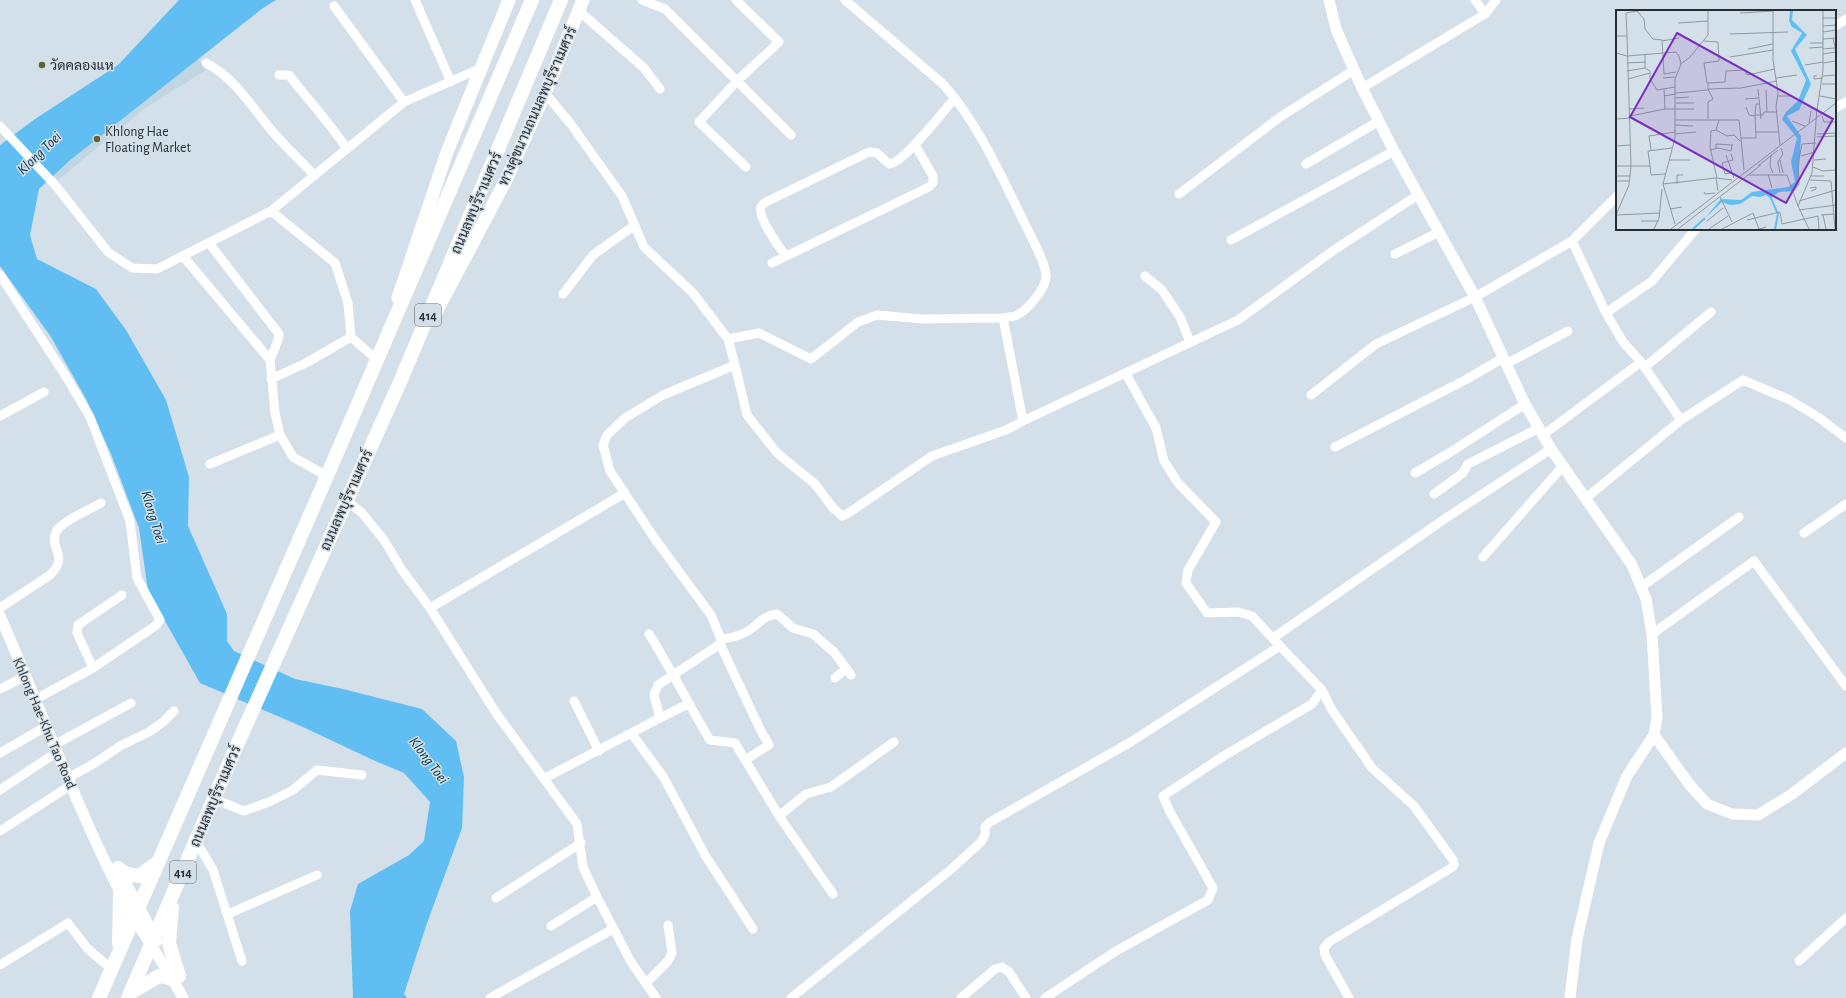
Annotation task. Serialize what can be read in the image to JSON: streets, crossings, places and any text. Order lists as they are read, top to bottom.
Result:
{
  "streets": {
    "main road": ["ทางคู่ขนานถนนลพบุรีราเมศวร์", "ถนนลพบุรีราเมศวร์", "414"],
    "street": ["Khlong Hae-Khu Tao Road"]
  },
  "crossings": [
    ["ทางคู่ขนานถนนลพบุรีราเมศวร์", "ถนนลพบุรีราเมศวร์"],
    ["ถนนลพบุรีราเมศวร์", "414"]
  ],
  "water": ["Klong Toei"],
  "places": ["วัดคลองแห", "Khlong Hae Floating Market"]
}
